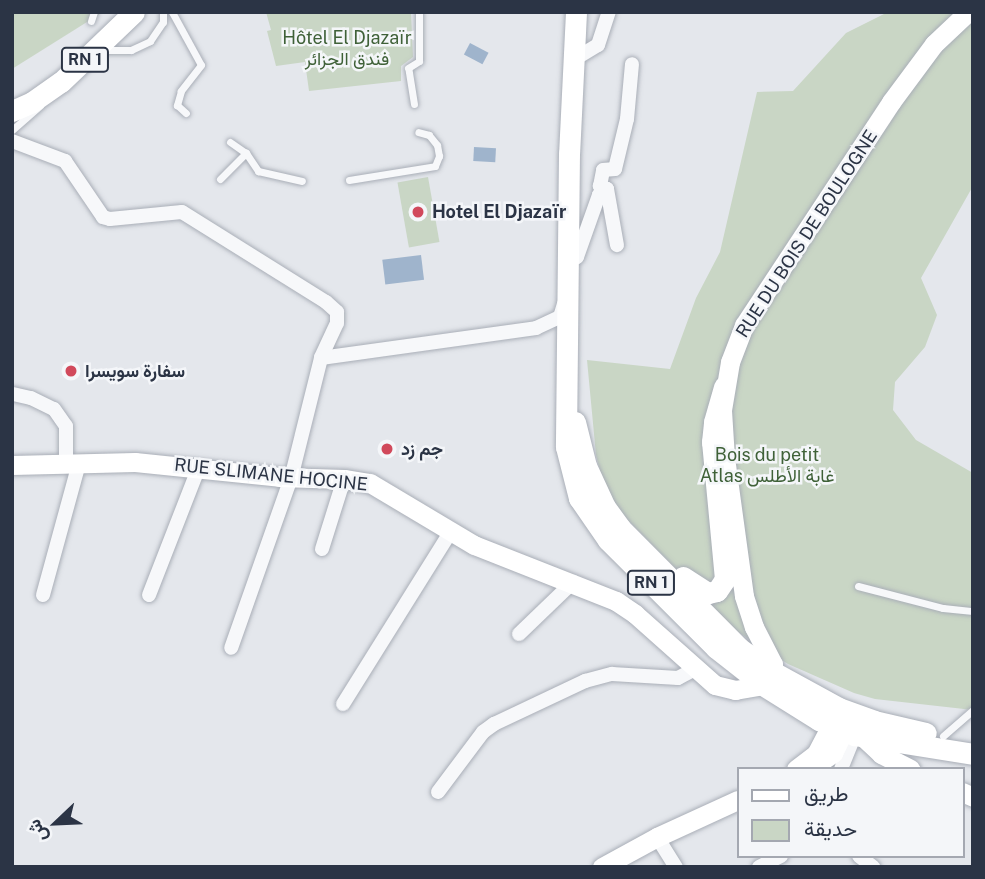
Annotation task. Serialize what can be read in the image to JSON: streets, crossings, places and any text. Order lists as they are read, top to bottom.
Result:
{
  "streets": {
    "main road": ["RN 1"],
    "street": ["RUE DU BOIS DE BOULOGNE", "RUE SLIMANE HOCINE"]
  },
  "crossings": [
    ["RN 1", "RUE DU BOIS DE BOULOGNE"],
    ["RN 1", "RUE SLIMANE HOCINE"],
    ["RUE DU BOIS DE BOULOGNE", "RUE SLIMANE HOCINE"]
  ],
  "parks": ["Hôtel El Djazaïr فندق الجزائر", "Bois du petit Atlas غابة الأطلس"],
  "places": ["Hotel El Djazaïr", "سفارة سويسرا", "جم زد"],
  "legend": ["طريق", "حديقة"],
  "north": "bottom left"
}
